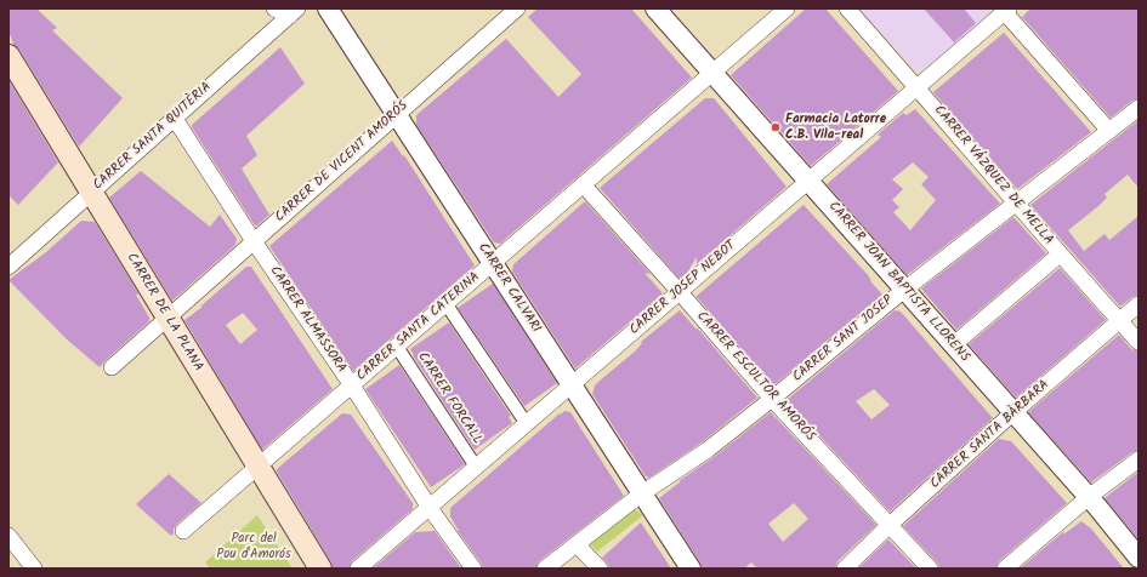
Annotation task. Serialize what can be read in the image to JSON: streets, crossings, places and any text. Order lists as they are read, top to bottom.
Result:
{
  "streets": {
    "main road": ["CARRER DE LA PLANA"],
    "street": [
      "CARRER SANTA QUITÈRIA",
      "CARRER DE VICENT AMORÓS",
      "CARRER VÁZQUEZ DE MELLA",
      "CARRER JOAN BAPTISTA LLORENS",
      "CARRER CALVARI",
      "CARRER JOSEP NEBOT",
      "CARRER ALMASSORA",
      "CARRER SANTA CATERINA",
      "CARRER SANT JOSEP",
      "CARRER ESCULTOR AMORÓS",
      "CARRER FORCALL",
      "CARRER SANTA BÀRBARA"
    ]
  },
  "crossings": [
    ["CARRER SANTA QUITÈRIA", "CARRER DE LA PLANA"],
    ["CARRER SANTA QUITÈRIA", "CARRER ALMASSORA"],
    ["CARRER DE VICENT AMORÓS", "CARRER CALVARI"],
    ["CARRER DE VICENT AMORÓS", "CARRER DE LA PLANA"],
    ["CARRER DE VICENT AMORÓS", "CARRER ALMASSORA"],
    ["CARRER VÁZQUEZ DE MELLA", "CARRER JOSEP NEBOT"],
    ["CARRER VÁZQUEZ DE MELLA", "CARRER SANT JOSEP"],
    ["CARRER VÁZQUEZ DE MELLA", "CARRER SANTA BÀRBARA"],
    ["CARRER JOAN BAPTISTA LLORENS", "CARRER JOSEP NEBOT"],
    ["CARRER JOAN BAPTISTA LLORENS", "CARRER SANTA CATERINA"],
    ["CARRER JOAN BAPTISTA LLORENS", "CARRER SANT JOSEP"],
    ["CARRER JOAN BAPTISTA LLORENS", "CARRER SANTA BÀRBARA"],
    ["CARRER CALVARI", "CARRER JOSEP NEBOT"],
    ["CARRER CALVARI", "CARRER SANTA CATERINA"],
    ["CARRER CALVARI", "CARRER SANT JOSEP"],
    ["CARRER JOSEP NEBOT", "CARRER ALMASSORA"],
    ["CARRER JOSEP NEBOT", "CARRER ESCULTOR AMORÓS"],
    ["CARRER JOSEP NEBOT", "CARRER FORCALL"],
    ["CARRER DE LA PLANA", "CARRER SANTA CATERINA"],
    ["CARRER ALMASSORA", "CARRER SANTA CATERINA"],
    ["CARRER SANTA CATERINA", "CARRER ESCULTOR AMORÓS"],
    ["CARRER SANTA CATERINA", "CARRER FORCALL"],
    ["CARRER SANT JOSEP", "CARRER ESCULTOR AMORÓS"],
    ["CARRER ESCULTOR AMORÓS", "CARRER SANTA BÀRBARA"]
  ],
  "parks": ["Parc del Pou d'Amorós"],
  "places": ["Farmacia Latorre C.B. Vila-real"]
}
